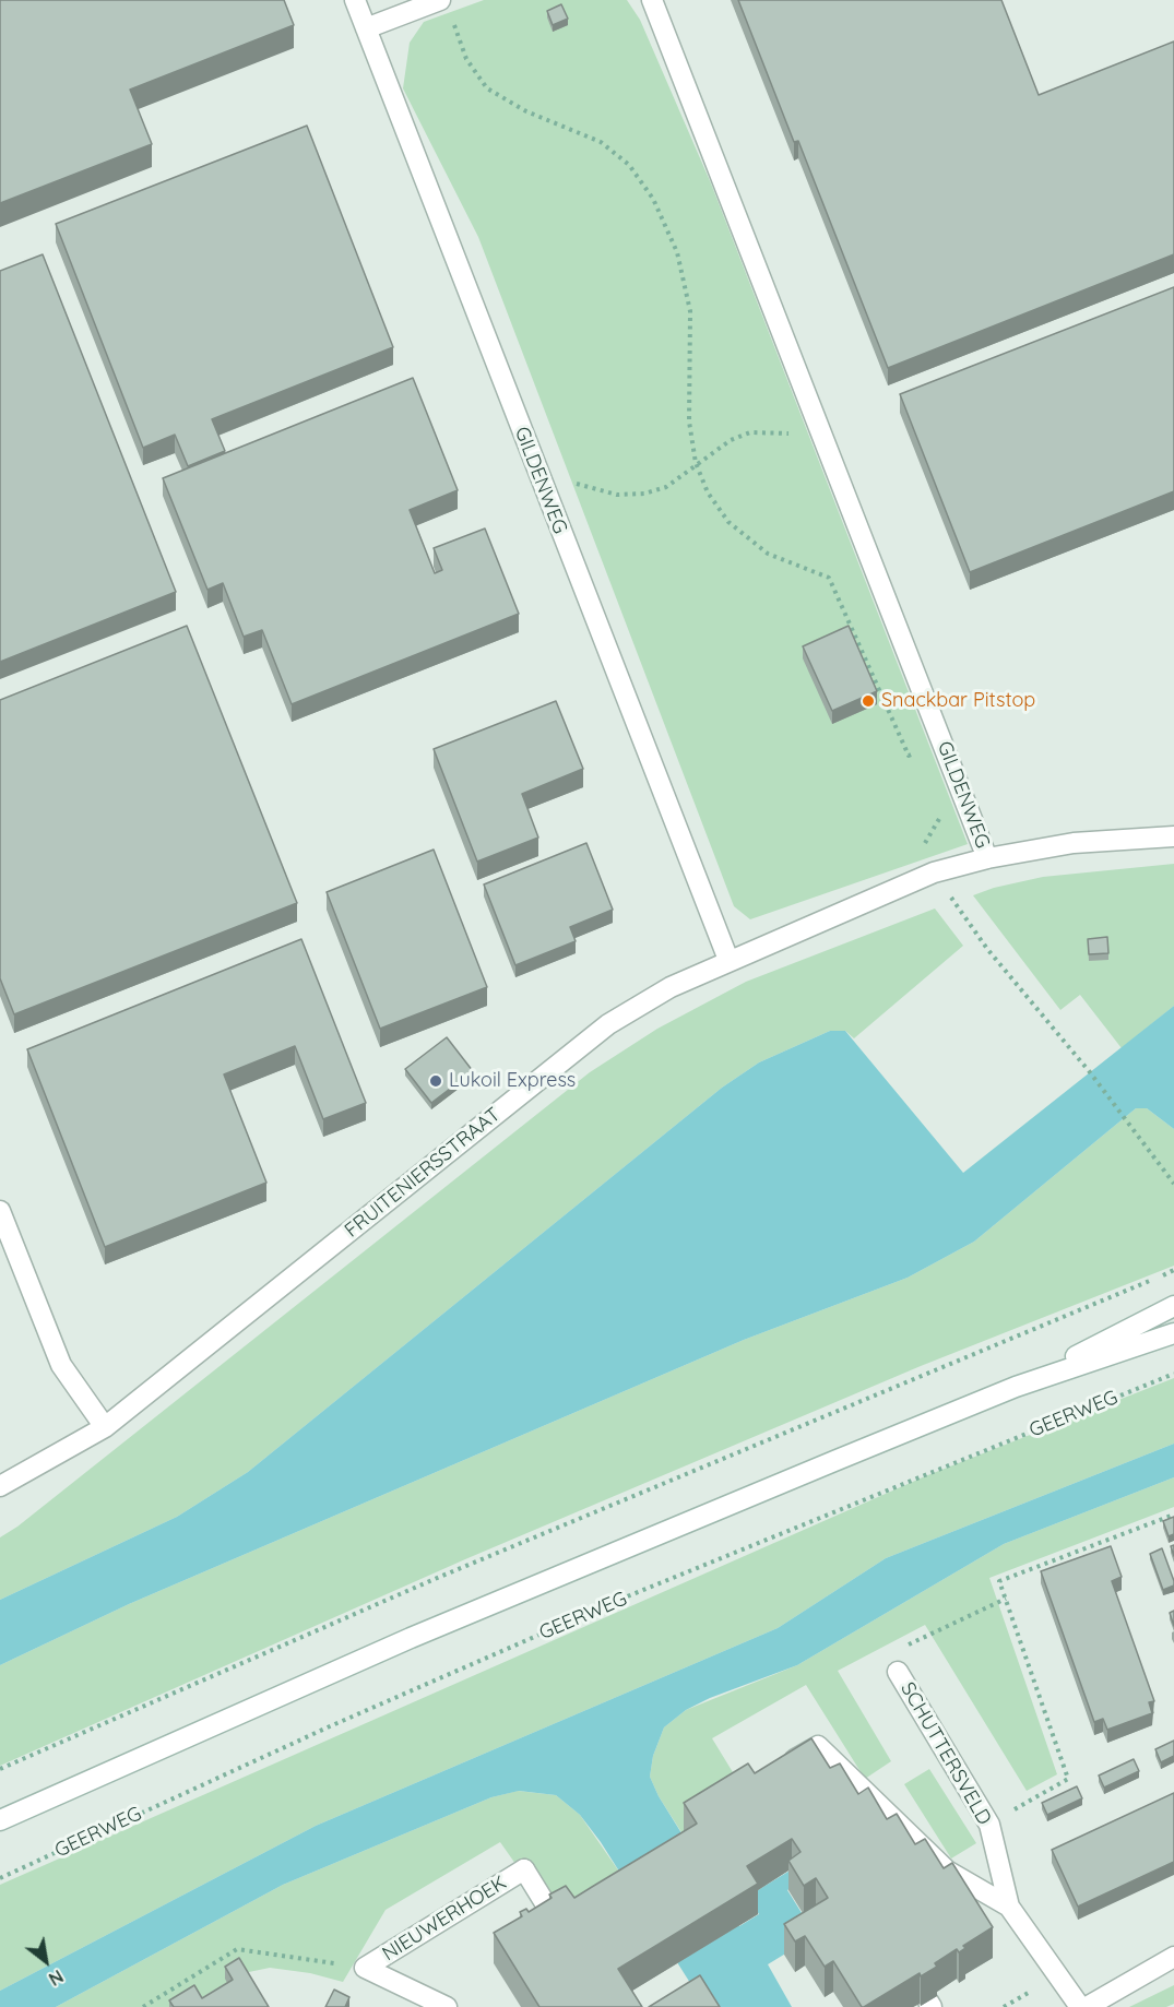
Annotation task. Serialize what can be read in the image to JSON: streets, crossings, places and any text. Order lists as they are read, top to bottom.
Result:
{
  "streets": {
    "street": [
      "GILDENWEG",
      "FRUITENIERSSTRAAT",
      "SCHUTTERSVELD",
      "NIEUWERHOEK"
    ],
    "path": ["GEERWEG"]
  },
  "crossings": [
    ["GILDENWEG", "FRUITENIERSSTRAAT"]
  ],
  "places": ["Snackbar Pitstop", "Lukoil Express"],
  "north": "bottom right"
}
